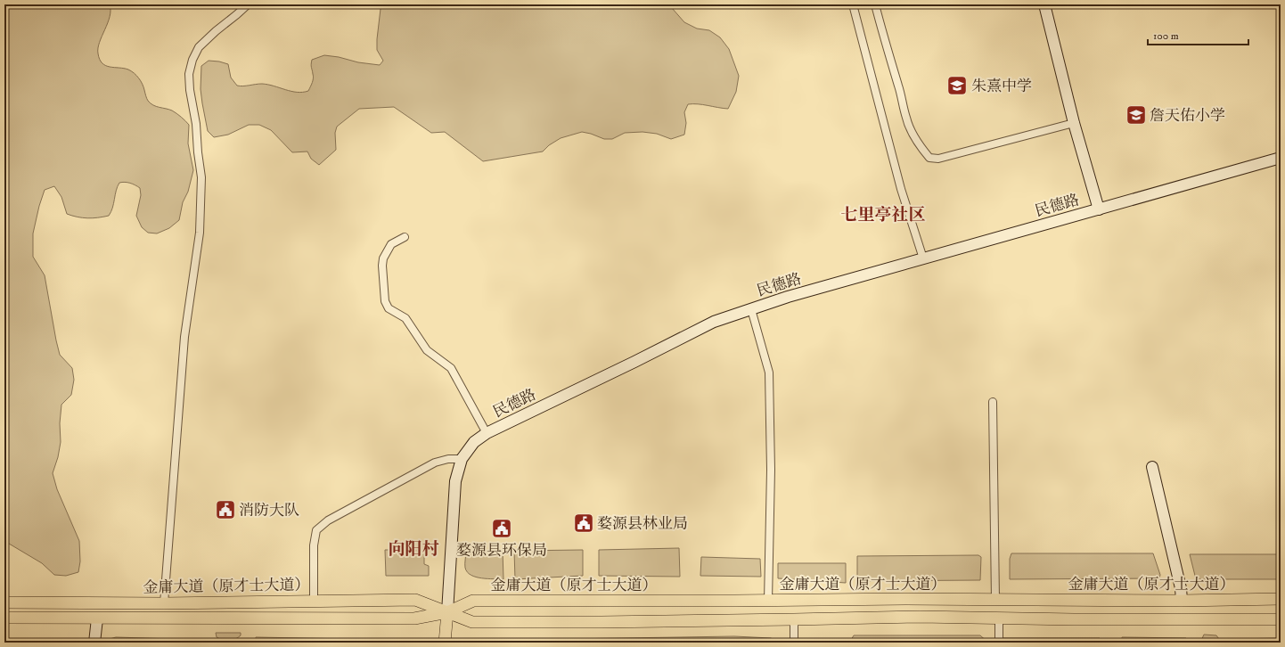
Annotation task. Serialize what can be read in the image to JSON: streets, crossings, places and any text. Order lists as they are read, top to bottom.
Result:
{
  "streets": {
    "main road": ["金庸大道（原才士大道）"],
    "street": ["民德路"]
  },
  "crossings": [
    ["民德路", "金庸大道（原才士大道）"]
  ],
  "districts": ["七里亭社区", "向阳村"],
  "places": {
    "school or university": ["朱熹中学", "詹天佑小学"],
    "public building": ["消防大队", "婺源县林业局", "婺源县环保局"]
  },
  "scale_bar": "100 m"
}
